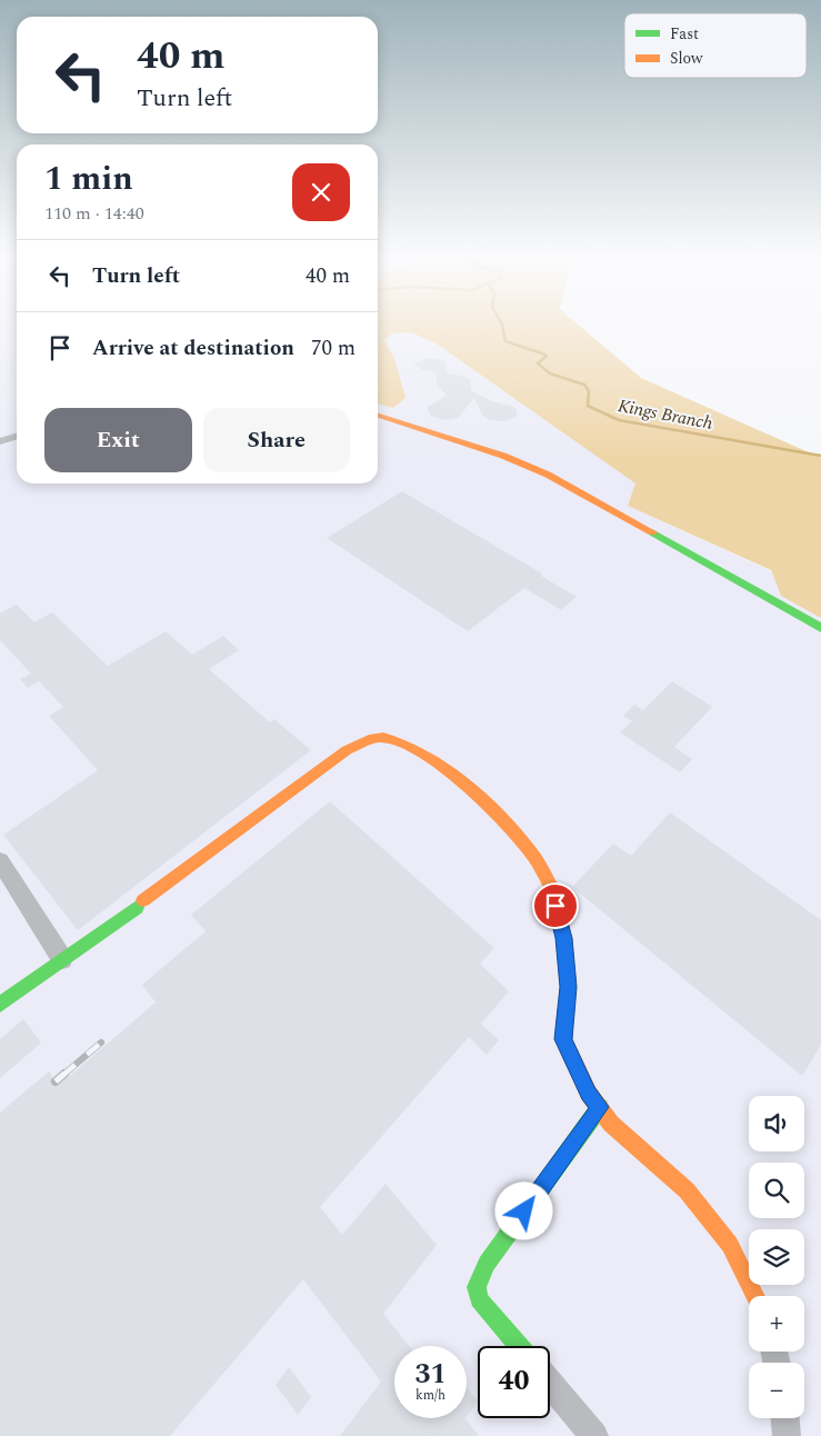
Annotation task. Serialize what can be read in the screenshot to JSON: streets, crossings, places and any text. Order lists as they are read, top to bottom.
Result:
{
  "water": ["Kings Branch"],
  "legend": ["Fast", "Slow"],
  "page": {
    "turn": ["40 m", "Turn left"],
    "heading": ["1 min", "110 m · 14:40"],
    "list": [
      {
        "name": "Turn left",
        "value": "40 m"
      },
      {
        "name": "Arrive at destination",
        "value": "70 m"
      }
    ],
    "buttons": ["Exit", "Share"],
    "map_buttons": ["+", "−"],
    "speed": "31 km/h",
    "limit": "40"
  }
}
